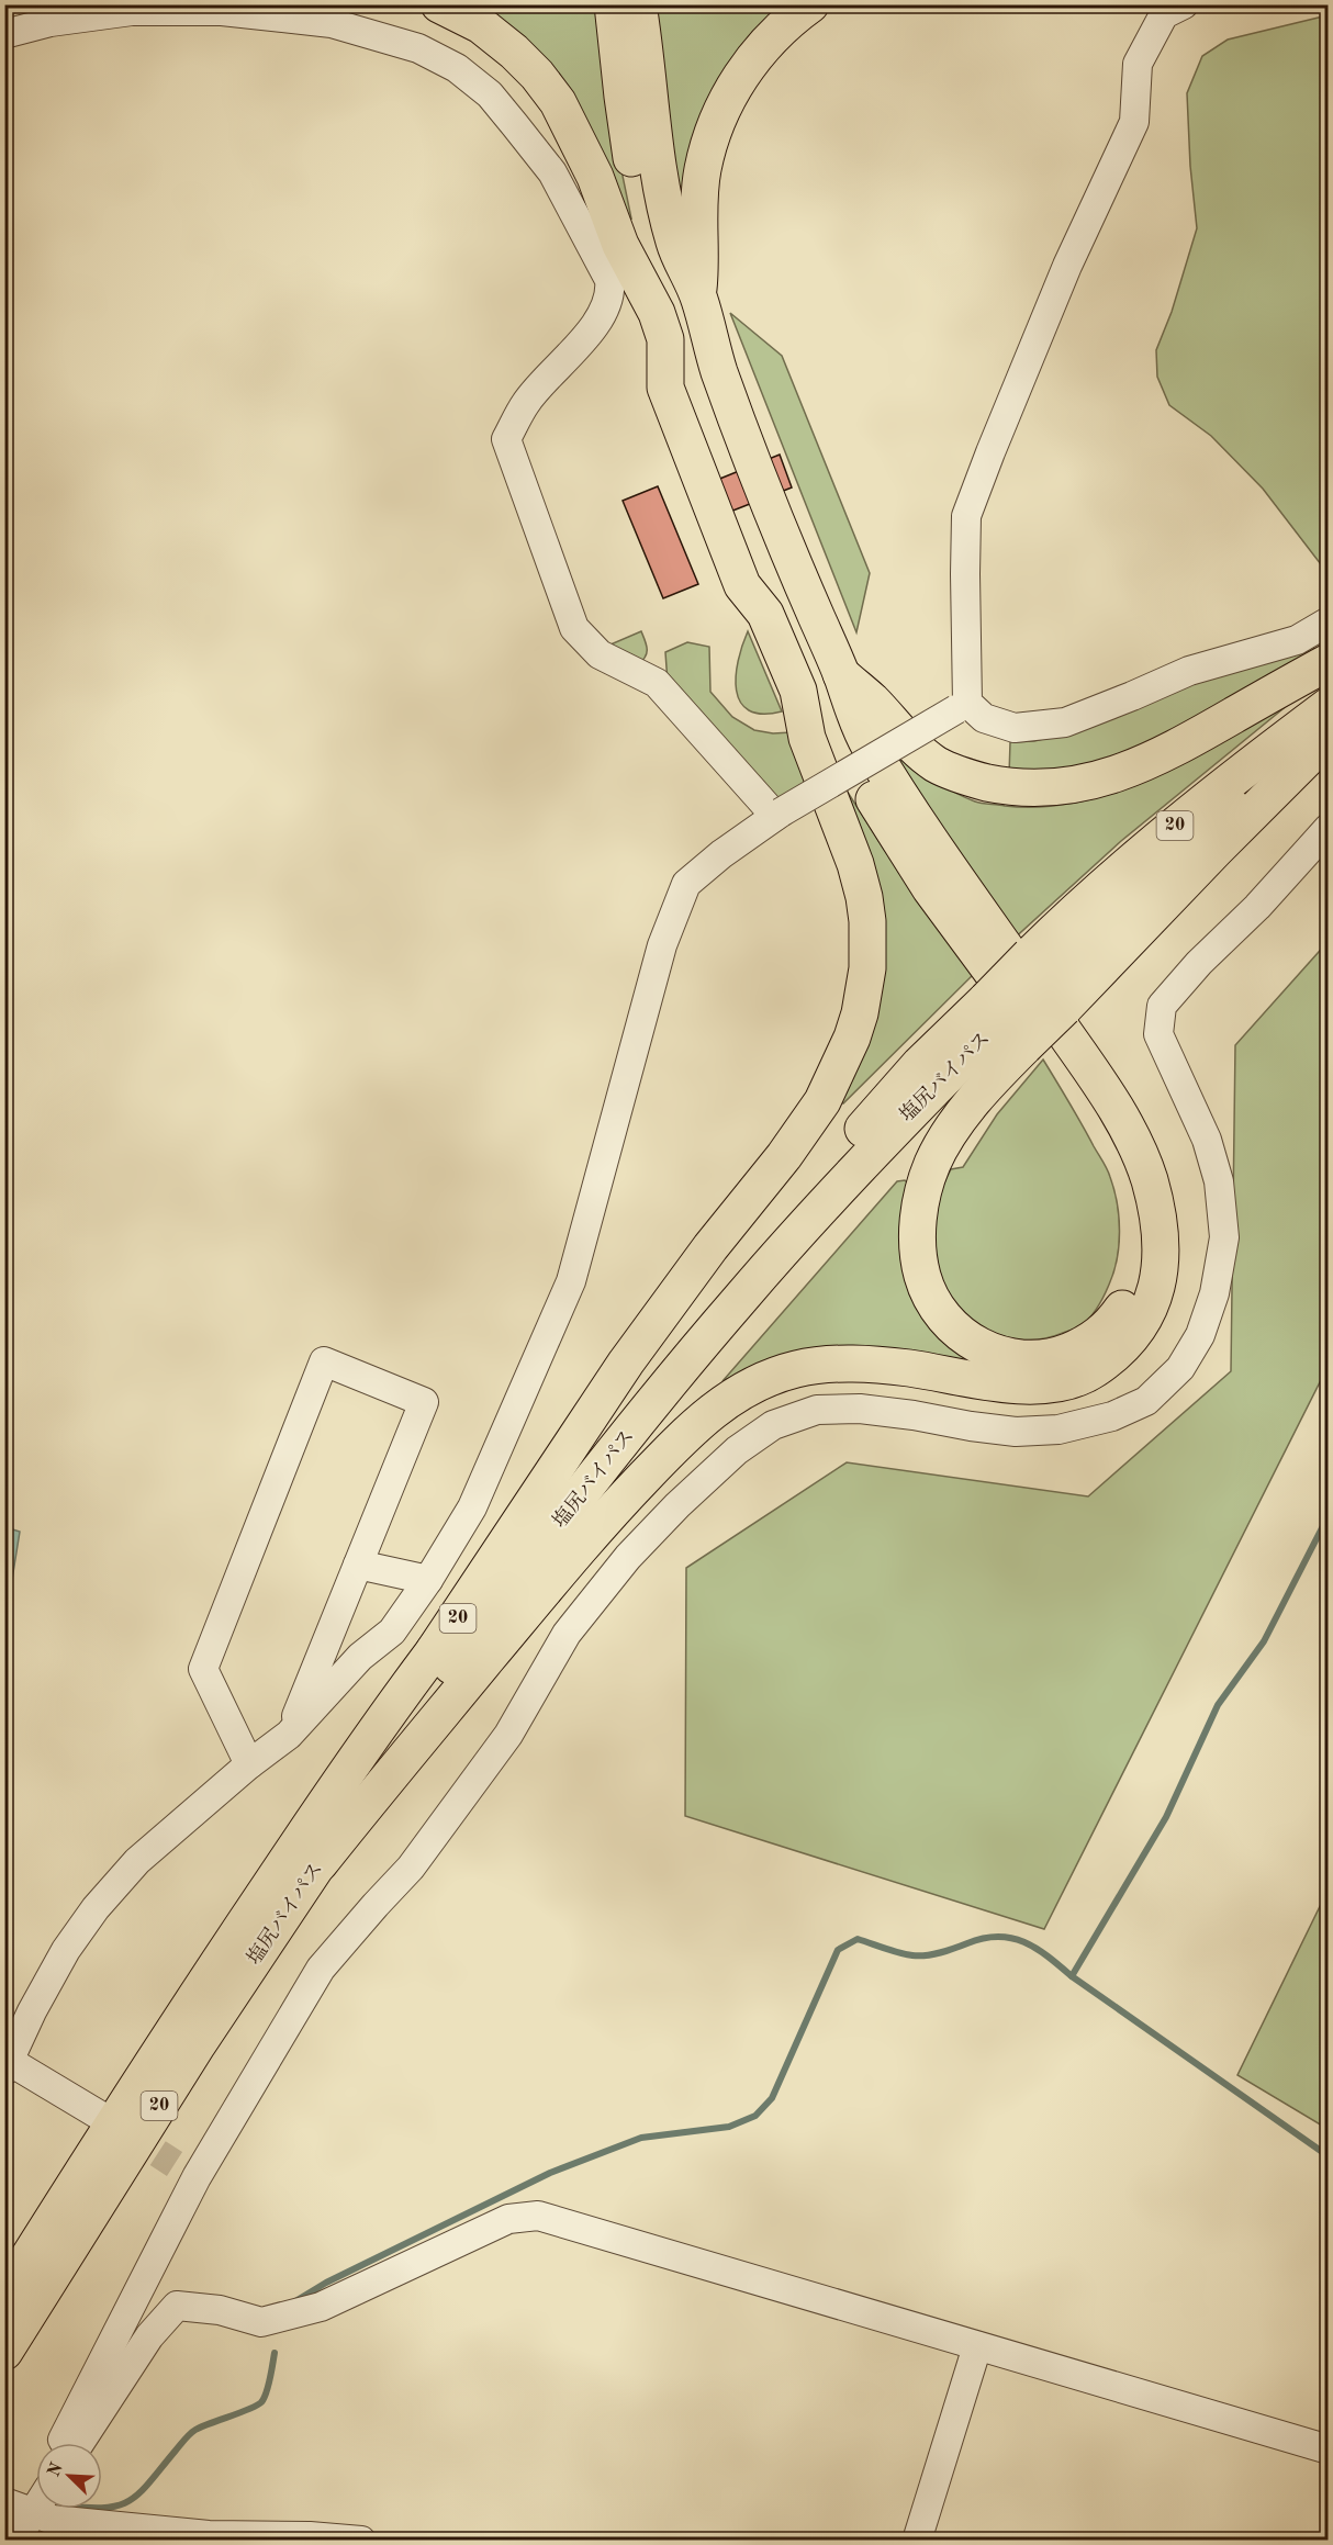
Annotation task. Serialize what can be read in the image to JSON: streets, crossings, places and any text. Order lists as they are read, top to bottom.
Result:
{
  "streets": {
    "highway": ["20", "塩尻バイパス"]
  },
  "north": "top left"
}
